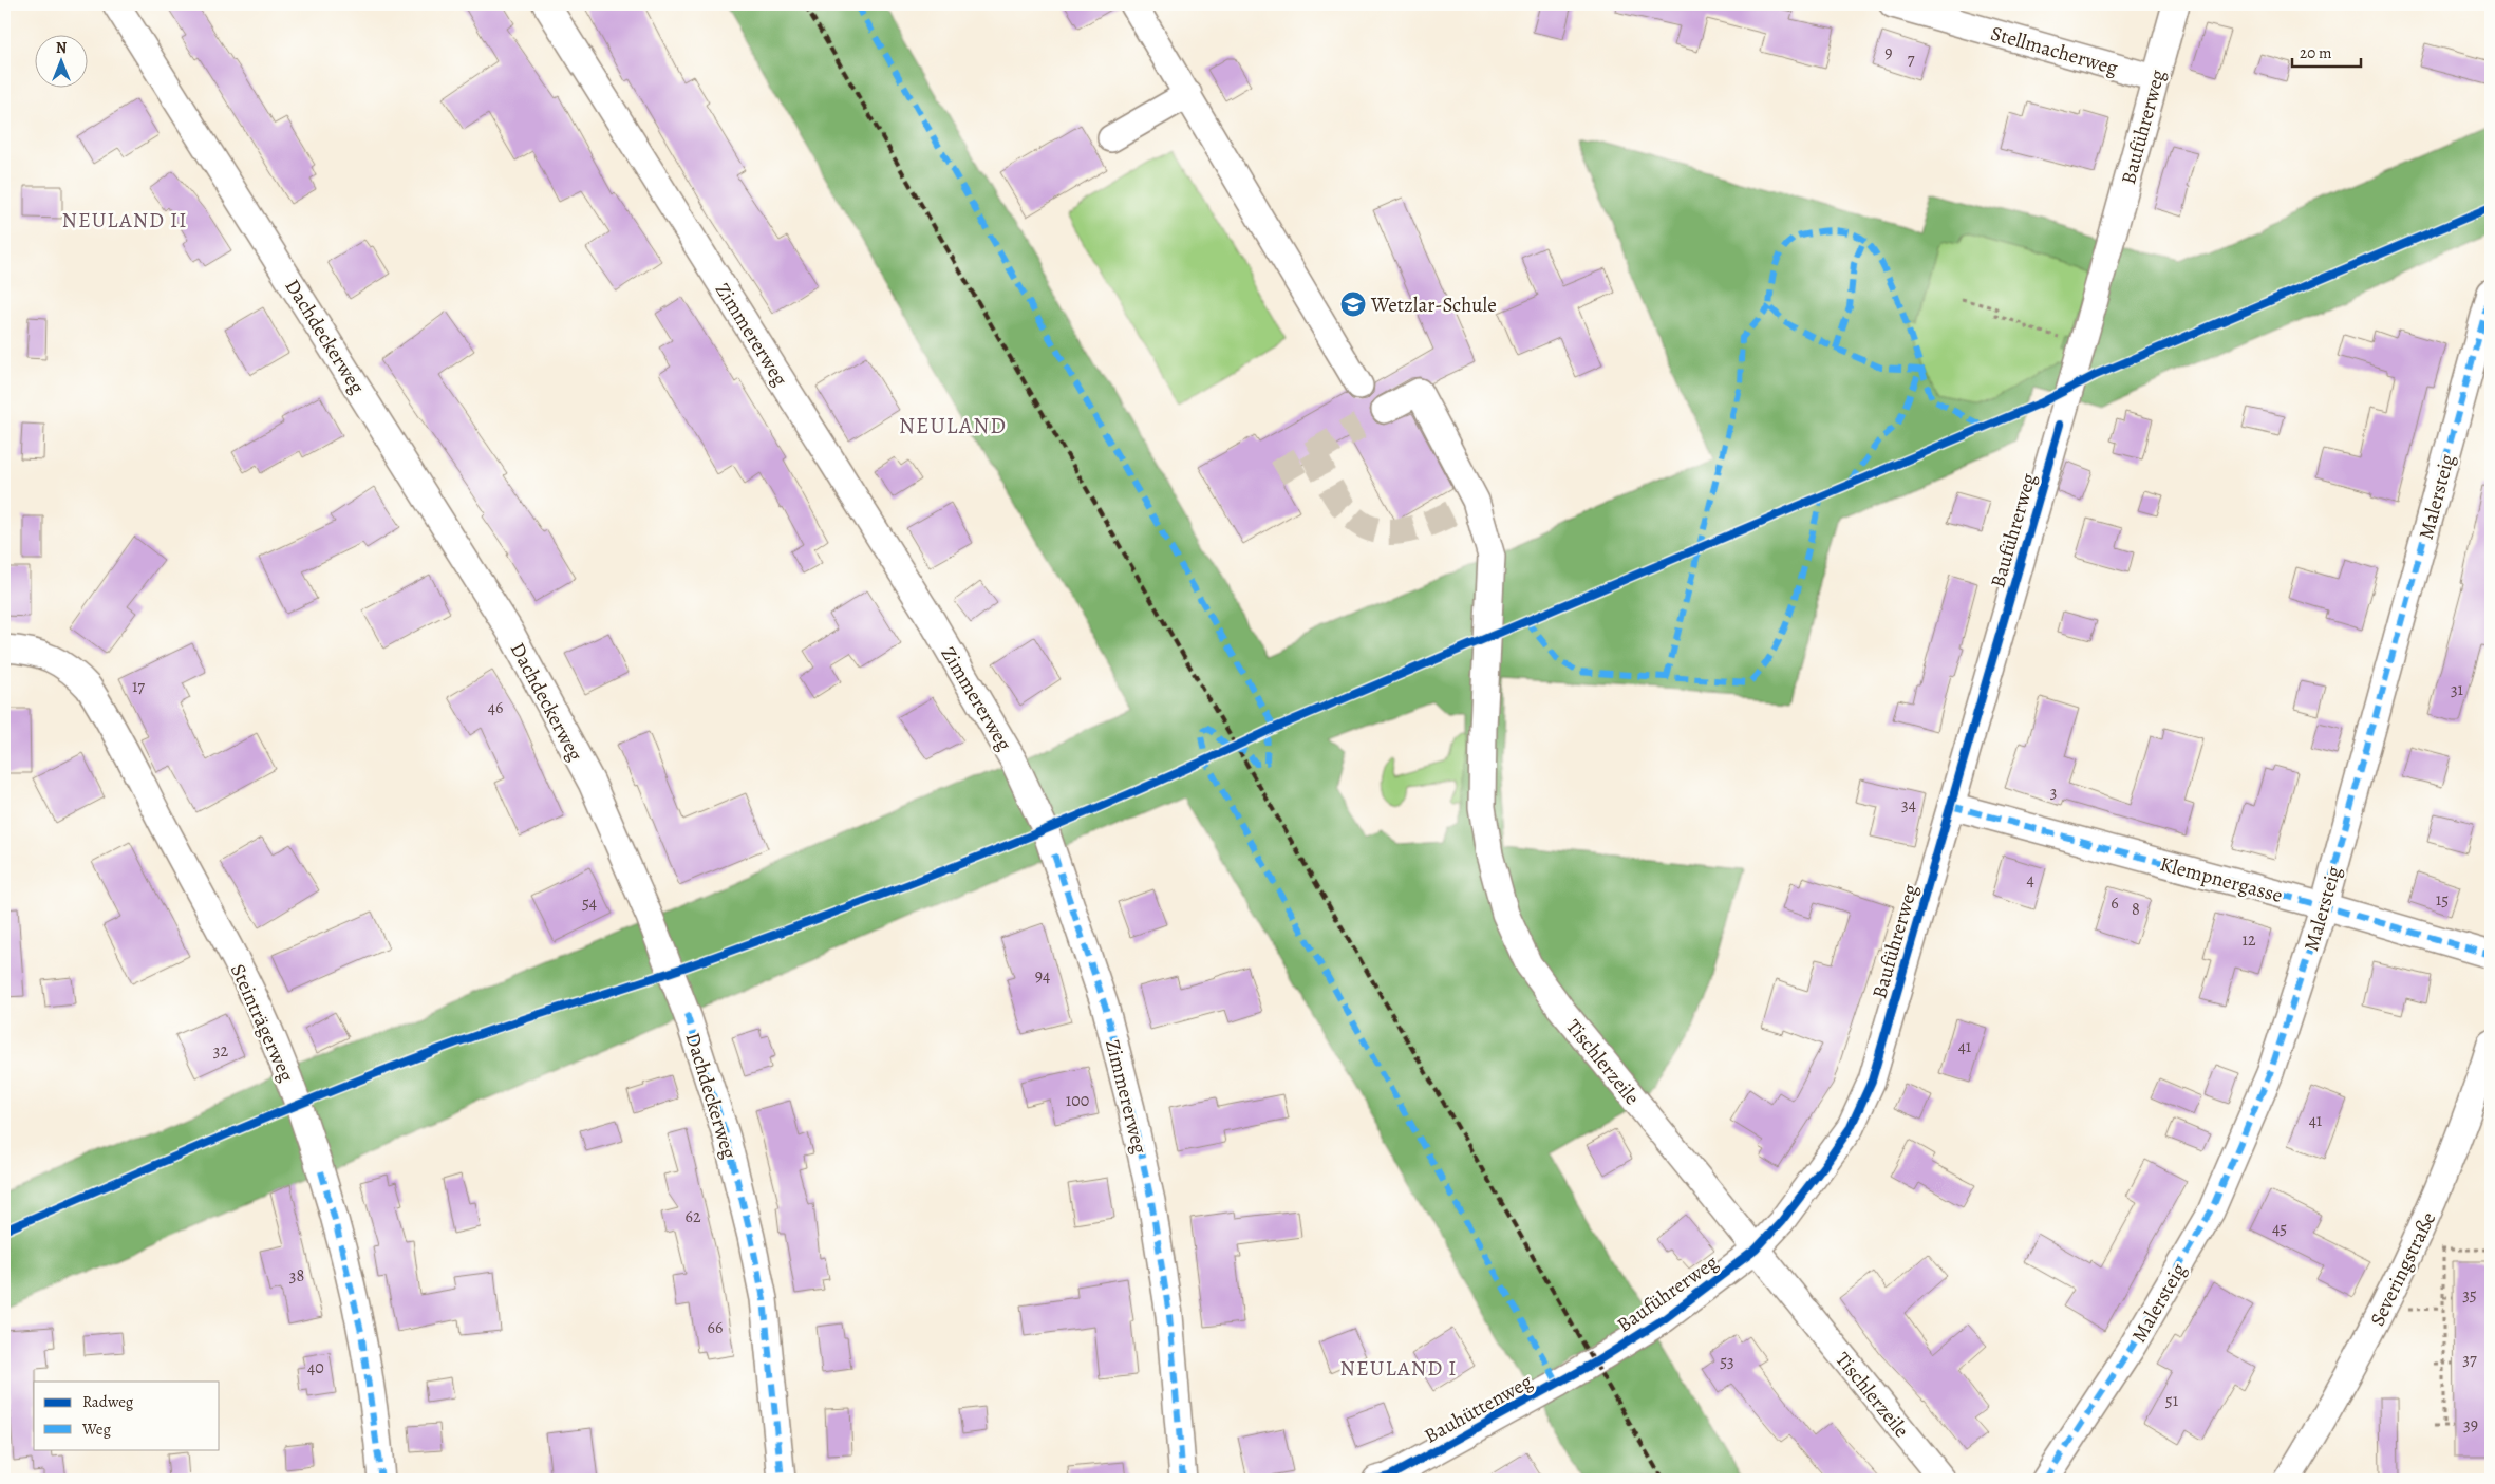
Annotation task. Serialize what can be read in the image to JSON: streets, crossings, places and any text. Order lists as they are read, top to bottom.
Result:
{
  "streets": {
    "street": [
      "Stellmacherweg",
      "Bauführerweg",
      "Zimmererweg",
      "Dachdeckerweg",
      "Malersteig",
      "Klempnergasse",
      "Steinträgerweg",
      "Tischlerzeile",
      "Severingstraße",
      "Bauhüttenweg"
    ]
  },
  "crossings": [
    ["Stellmacherweg", "Bauführerweg"],
    ["Bauführerweg", "Klempnergasse"],
    ["Bauführerweg", "Tischlerzeile"],
    ["Bauführerweg", "Bauhüttenweg"],
    ["Malersteig", "Klempnergasse"]
  ],
  "districts": ["NEULAND II", "NEULAND", "NEULAND I"],
  "places": {
    "school or university": ["Wetzlar-Schule"]
  },
  "house_numbers": [
    "9",
    "7",
    "17",
    "31",
    "46",
    "3",
    "34",
    "4",
    "15",
    "54",
    "6",
    "8",
    "12",
    "94",
    "41",
    "32",
    "100",
    "41",
    "62",
    "45",
    "38",
    "35",
    "66",
    "37",
    "53",
    "40",
    "51",
    "39"
  ],
  "legend": ["Radweg", "Weg"],
  "scale_bar": "20 m",
  "north": "top"
}
